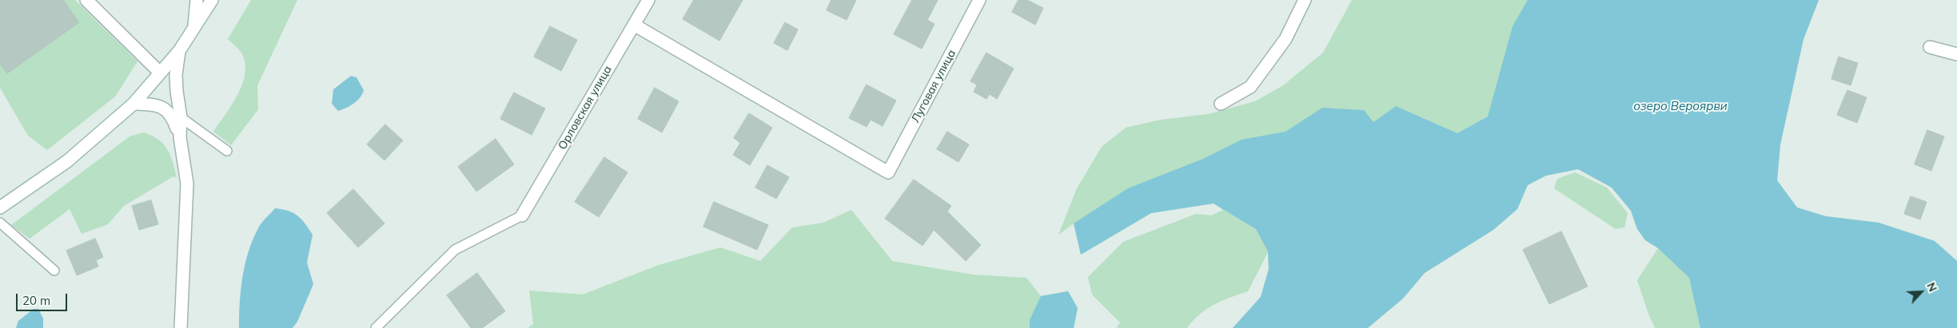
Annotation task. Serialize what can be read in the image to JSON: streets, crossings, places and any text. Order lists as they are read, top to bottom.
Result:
{
  "streets": {
    "street": ["Луговая улица", "Орловская улица"]
  },
  "crossings": [
    ["Луговая улица", "Орловская улица"]
  ],
  "water": ["озеро Вероярви"],
  "scale_bar": "20 m",
  "north": "top right"
}
